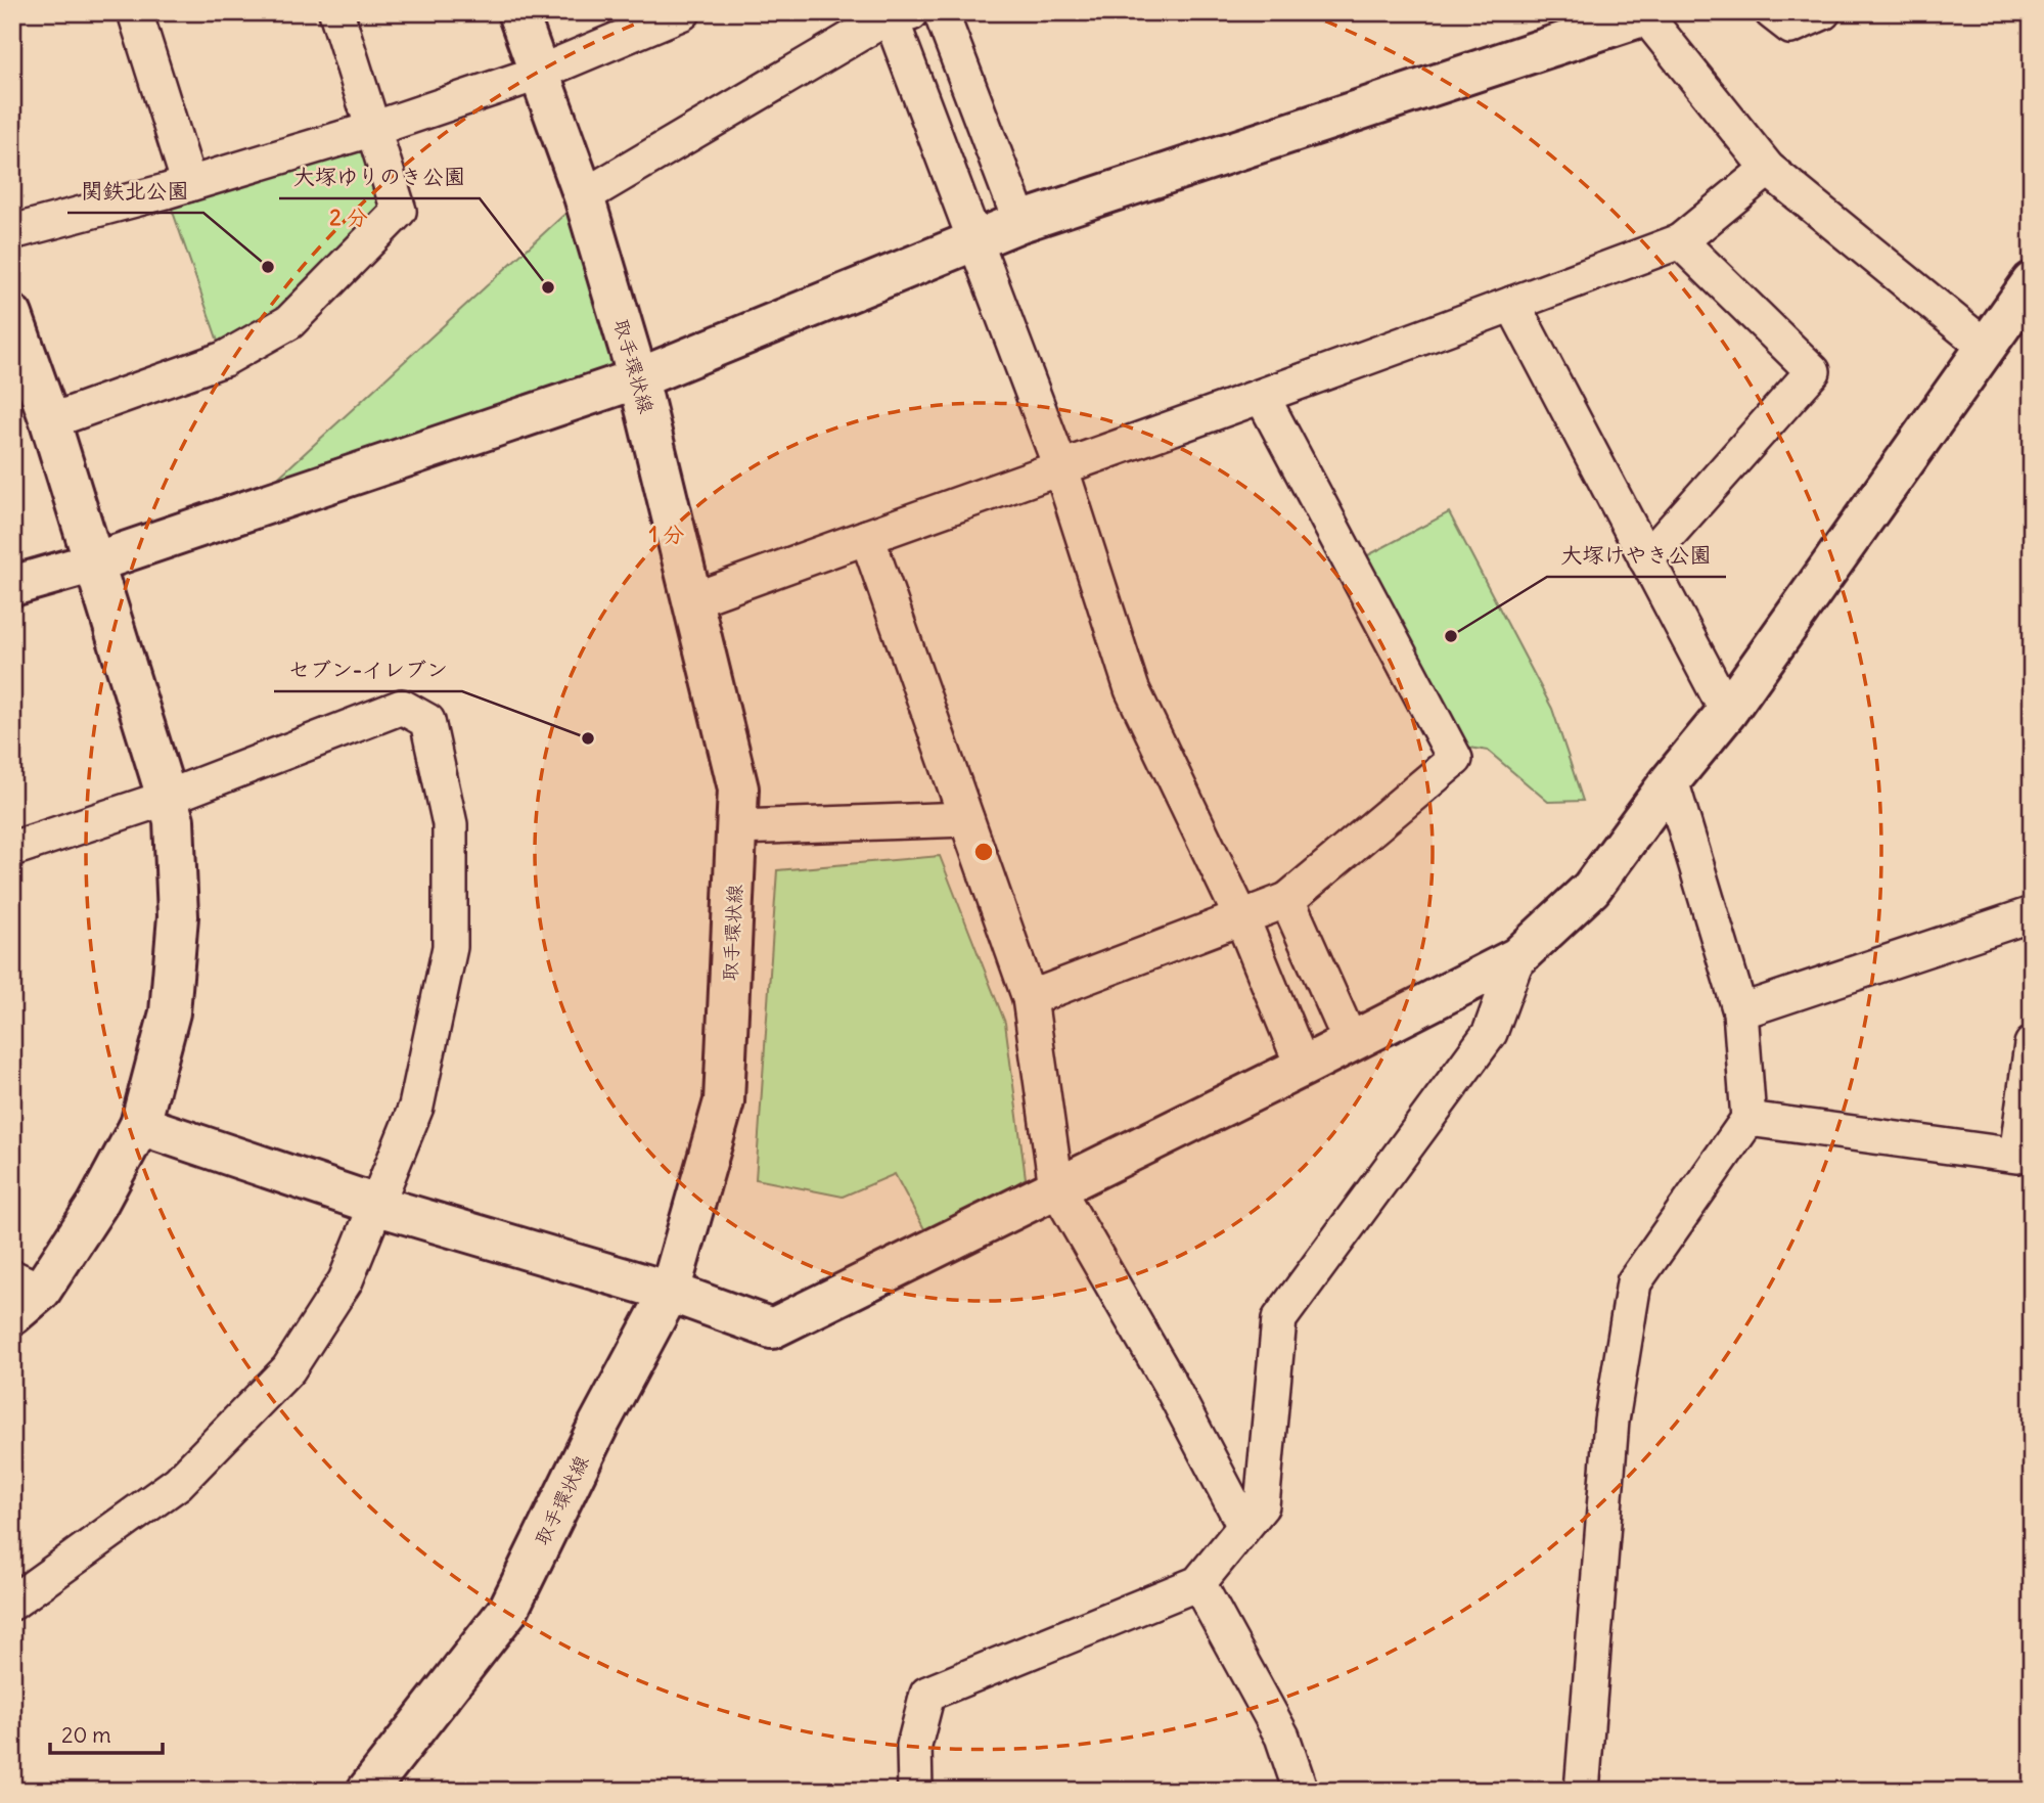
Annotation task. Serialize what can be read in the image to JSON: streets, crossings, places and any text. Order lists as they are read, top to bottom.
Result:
{
  "streets": {
    "street": ["取手環状線"]
  },
  "places": [
    "関鉄北公園",
    "大塚ゆりのき公園",
    "大塚けやき公園",
    "セブン-イレブン"
  ],
  "scale_bar": "20 m",
  "rings": ["2 分", "1 分"]
}
